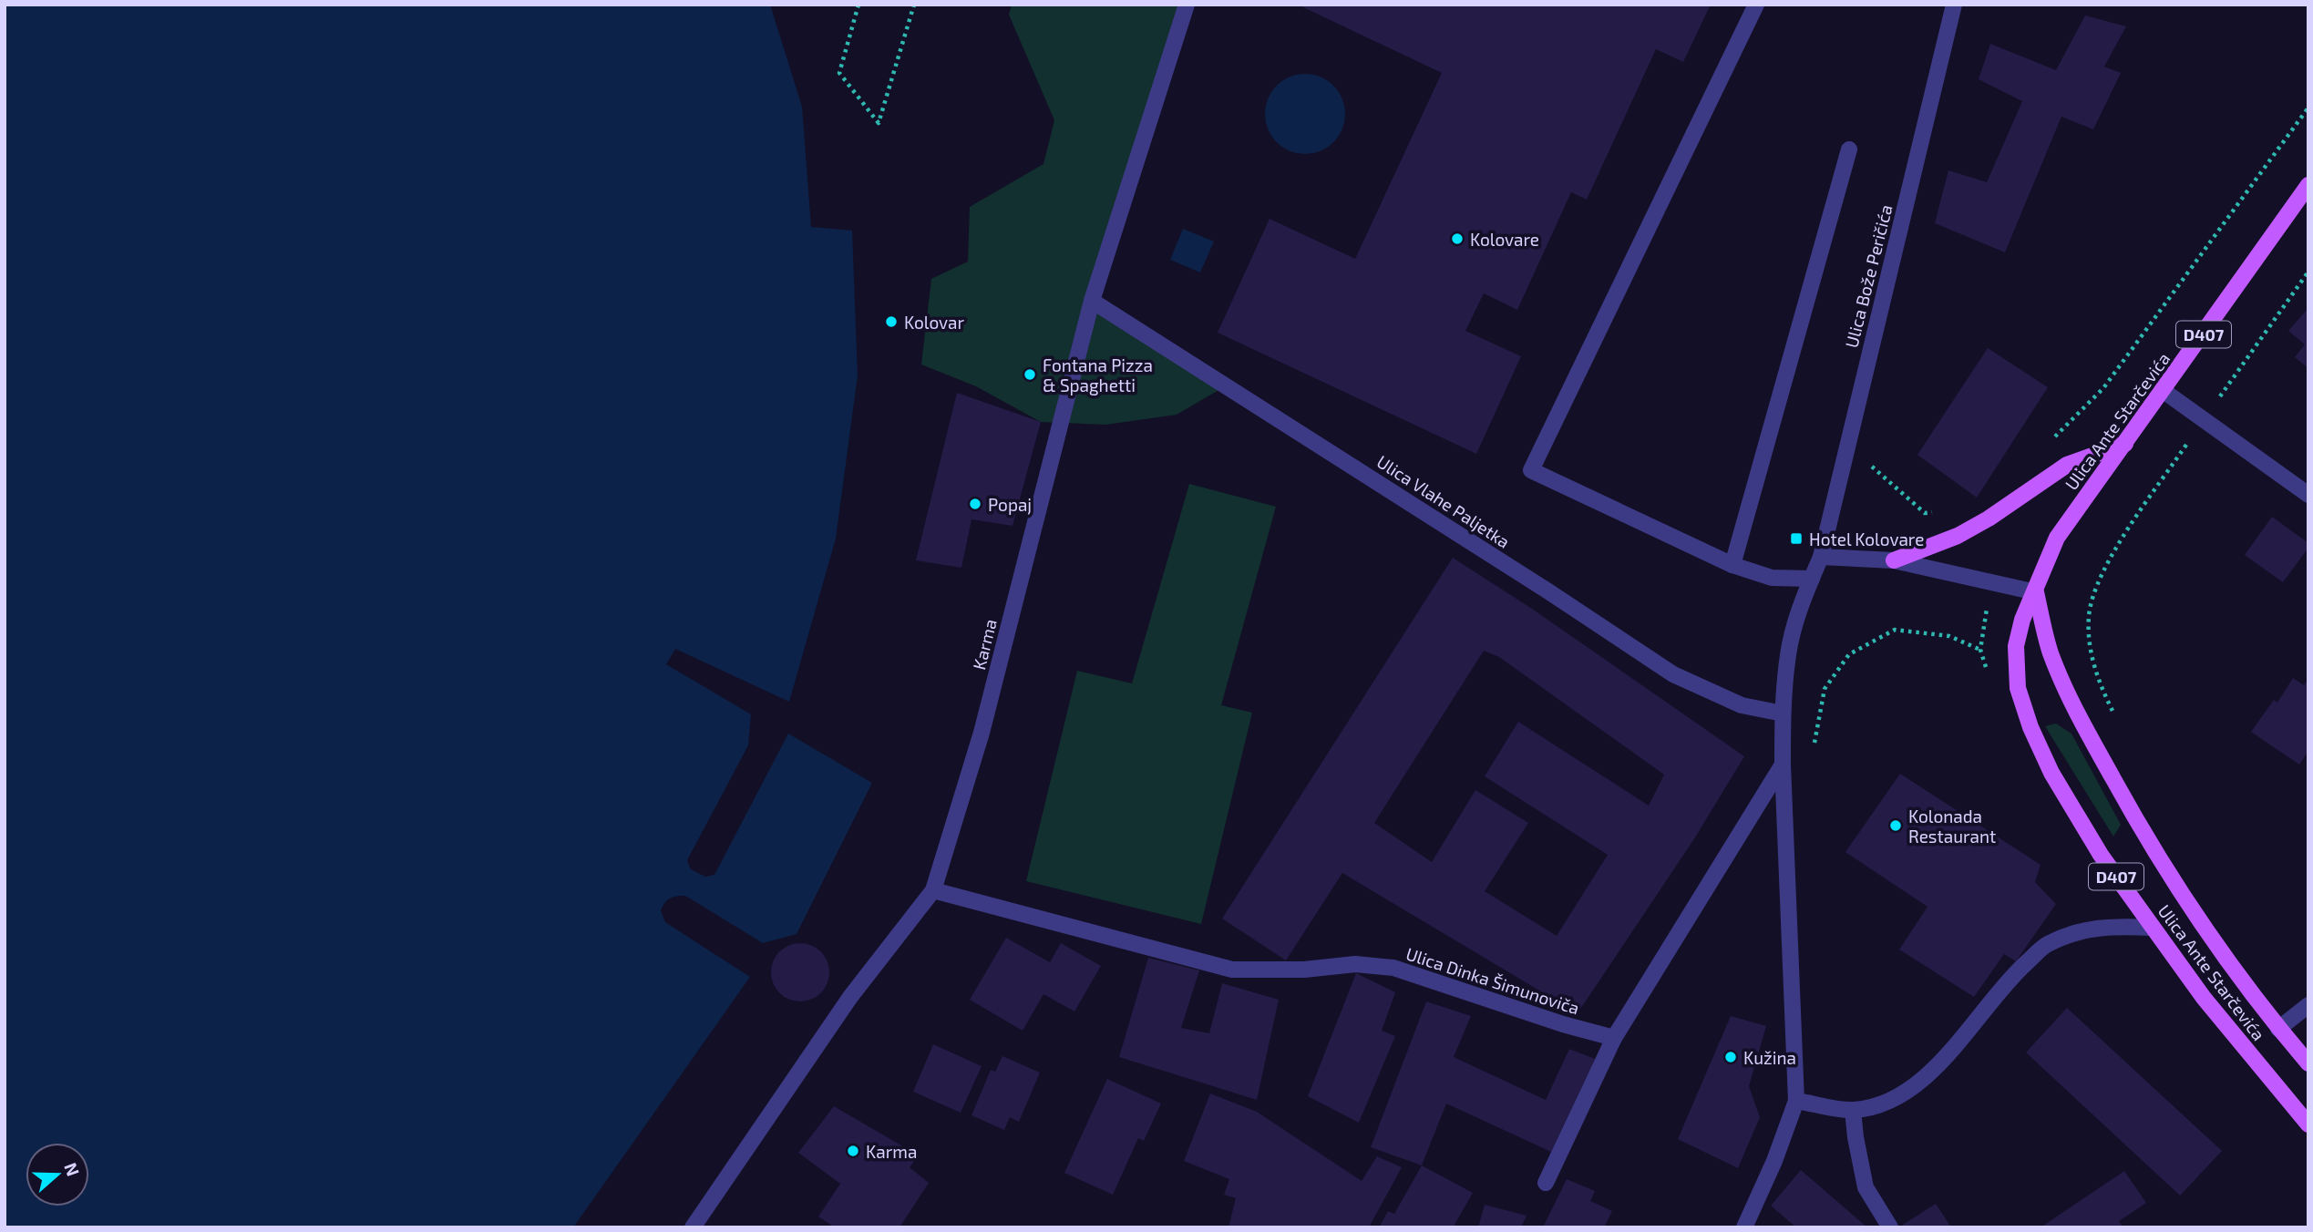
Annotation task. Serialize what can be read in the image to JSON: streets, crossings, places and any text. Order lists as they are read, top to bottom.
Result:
{
  "streets": {
    "main road": ["D407", "Ulica Ante Starčevića"],
    "street": [
      "Ulica Bože Peričića",
      "Ulica Vlahe Paljetka",
      "Karma",
      "Ulica Dinka Šimunoviča"
    ]
  },
  "crossings": [
    ["Ulica Bože Peričića", "Ulica Vlahe Paljetka"],
    ["Ulica Vlahe Paljetka", "Karma"],
    ["Karma", "Ulica Dinka Šimunoviča"]
  ],
  "places": {
    "other": [
      "Kolovare",
      "Kolovar",
      "Fontana Pizza & Spaghetti",
      "Popaj",
      "Kolonada Restaurant",
      "Kužina",
      "Karma"
    ],
    "transit": ["Hotel Kolovare"]
  },
  "north": "right"
}
